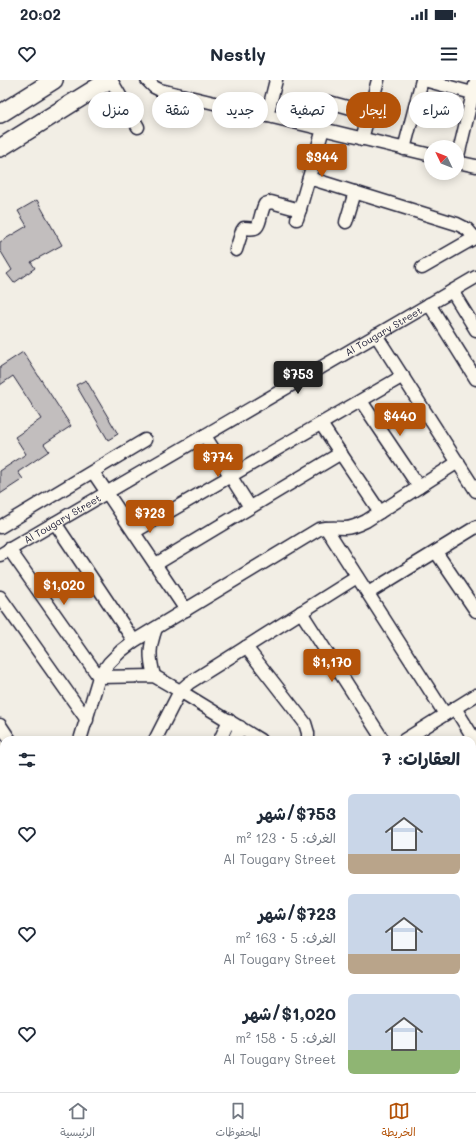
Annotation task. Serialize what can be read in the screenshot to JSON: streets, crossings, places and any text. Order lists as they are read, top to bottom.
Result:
{
  "streets": {
    "street": ["Al Tougary Street"]
  },
  "north": "top left",
  "page": {
    "status": "20:02",
    "header": "Nestly",
    "chip": [
      "شراء",
      "إيجار",
      "تصفية",
      "جديد",
      "شقة",
      "منزل"
    ],
    "price": [
      "$344",
      "$753",
      "$440",
      "$774",
      "$723",
      "$1,020",
      "$1,170"
    ],
    "heading": "العقارات: 7",
    "list": [
      {
        "name": "$753/شهر",
        "note": "الغرف: 5 · 123 m² · Al Tougary Street"
      },
      {
        "name": "$723/شهر",
        "note": "الغرف: 5 · 163 m² · Al Tougary Street"
      },
      {
        "name": "$1,020/شهر",
        "note": "الغرف: 5 · 158 m² · Al Tougary Street"
      }
    ],
    "tabs": ["الخريطة", "المحفوظات", "الرئيسية"]
  }
}
